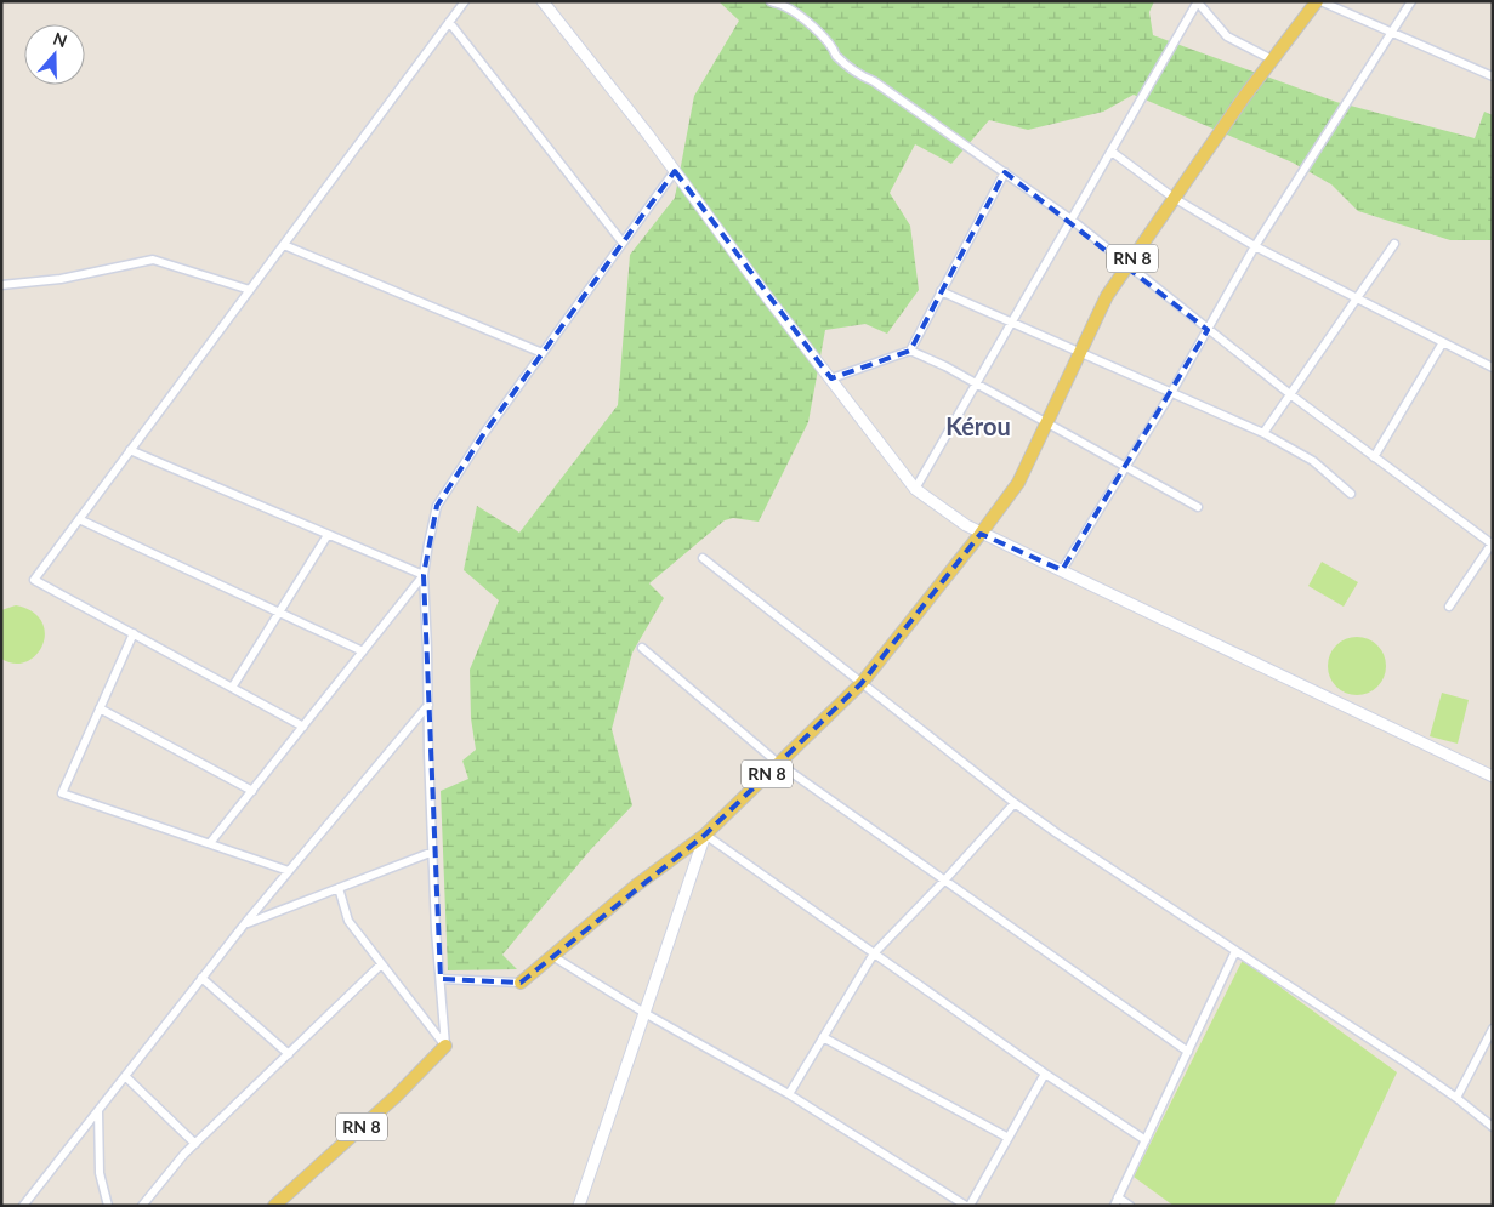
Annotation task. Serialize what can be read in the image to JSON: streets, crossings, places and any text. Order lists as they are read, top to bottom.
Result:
{
  "streets": {
    "main road": ["RN 8"]
  },
  "districts": ["Kérou"],
  "north": "top"
}
